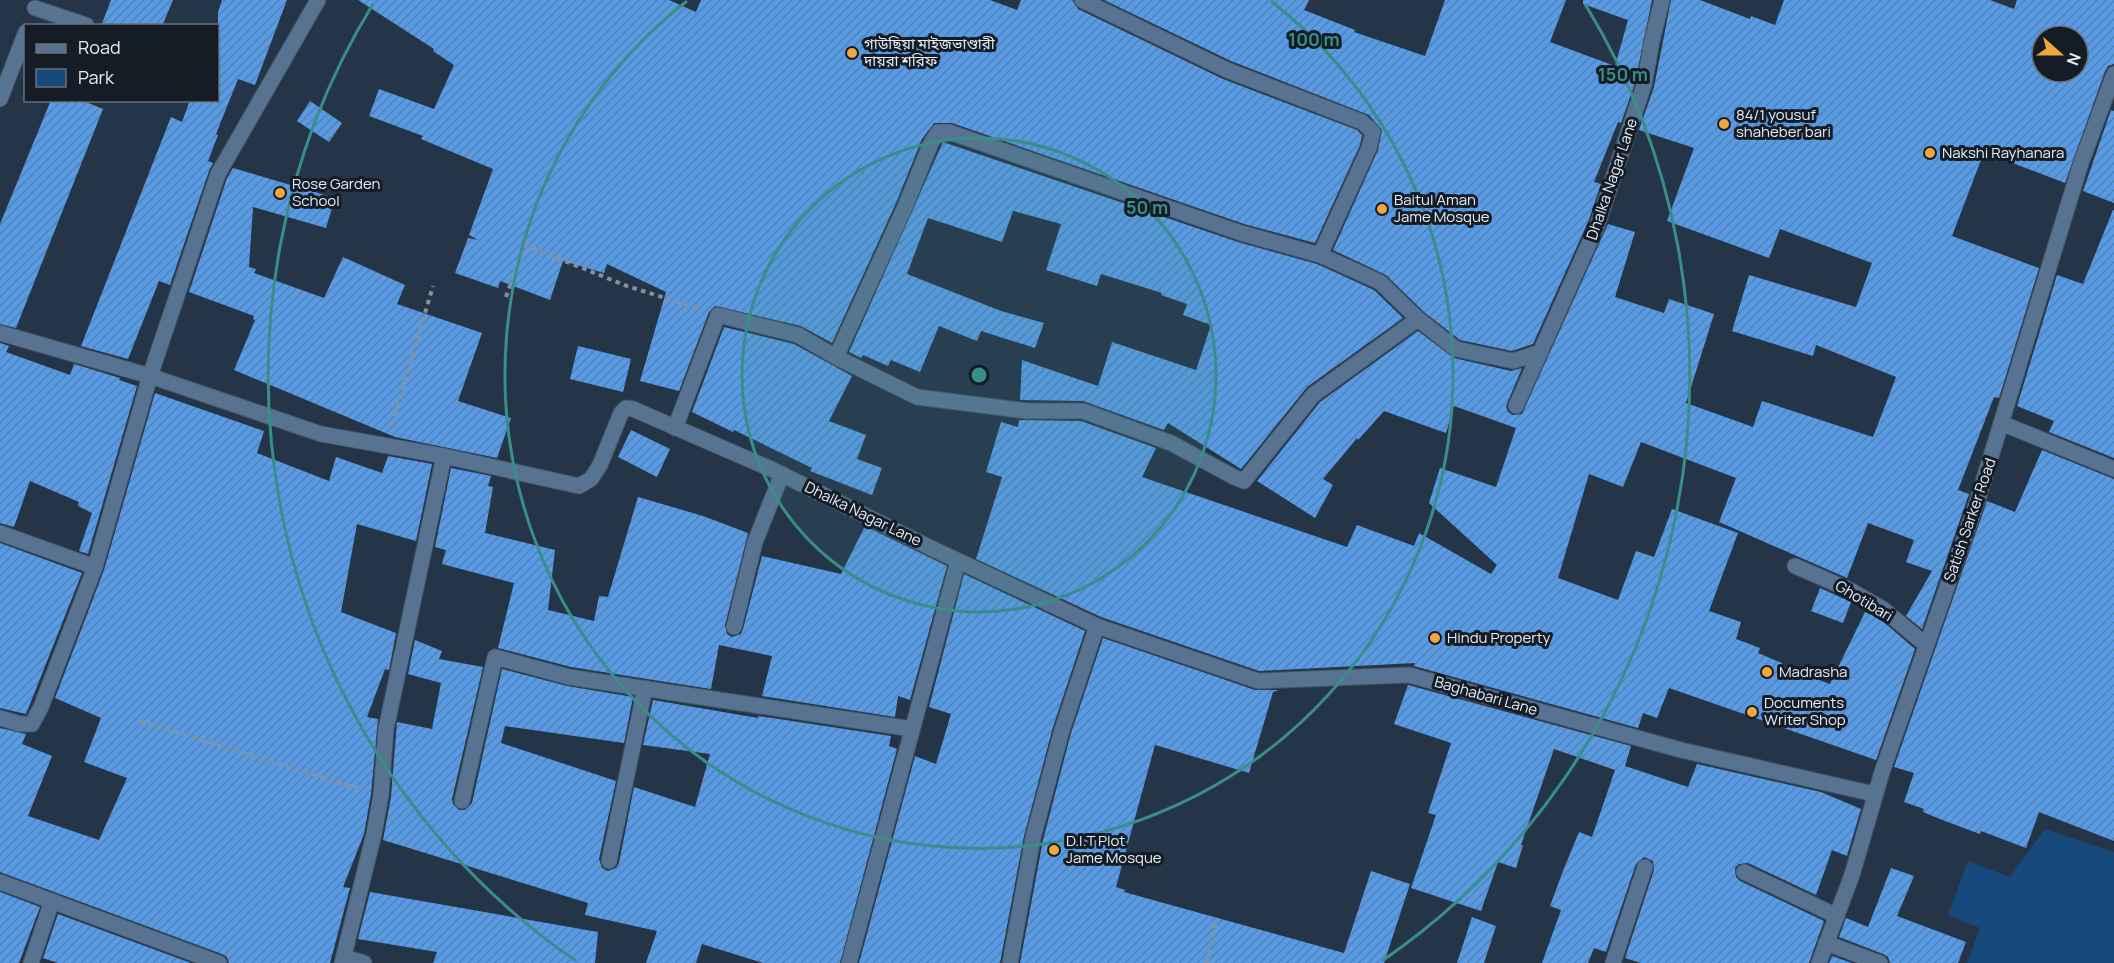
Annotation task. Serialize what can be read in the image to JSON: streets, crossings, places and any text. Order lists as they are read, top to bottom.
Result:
{
  "streets": {
    "street": [
      "Dhalka Nagar Lane",
      "Satish Sarker Road",
      "Ghotibari",
      "Baghabari Lane"
    ]
  },
  "crossings": [
    ["Dhalka Nagar Lane", "Baghabari Lane"],
    ["Satish Sarker Road", "Ghotibari"],
    ["Satish Sarker Road", "Baghabari Lane"]
  ],
  "places": [
    "গাউছিয়া মাইজভাণ্ডারী দায়রা শরিফ",
    "84/1 yousuf shaheber bari",
    "Nakshi Rayhanara",
    "Rose Garden School",
    "Baitul Aman Jame Mosque",
    "Hindu Property",
    "Madrasha",
    "Documents Writer Shop",
    "D.I.T Plot Jame Mosque"
  ],
  "legend": ["Road", "Park"],
  "north": "right",
  "rings": ["100 m", "150 m", "50 m"]
}
